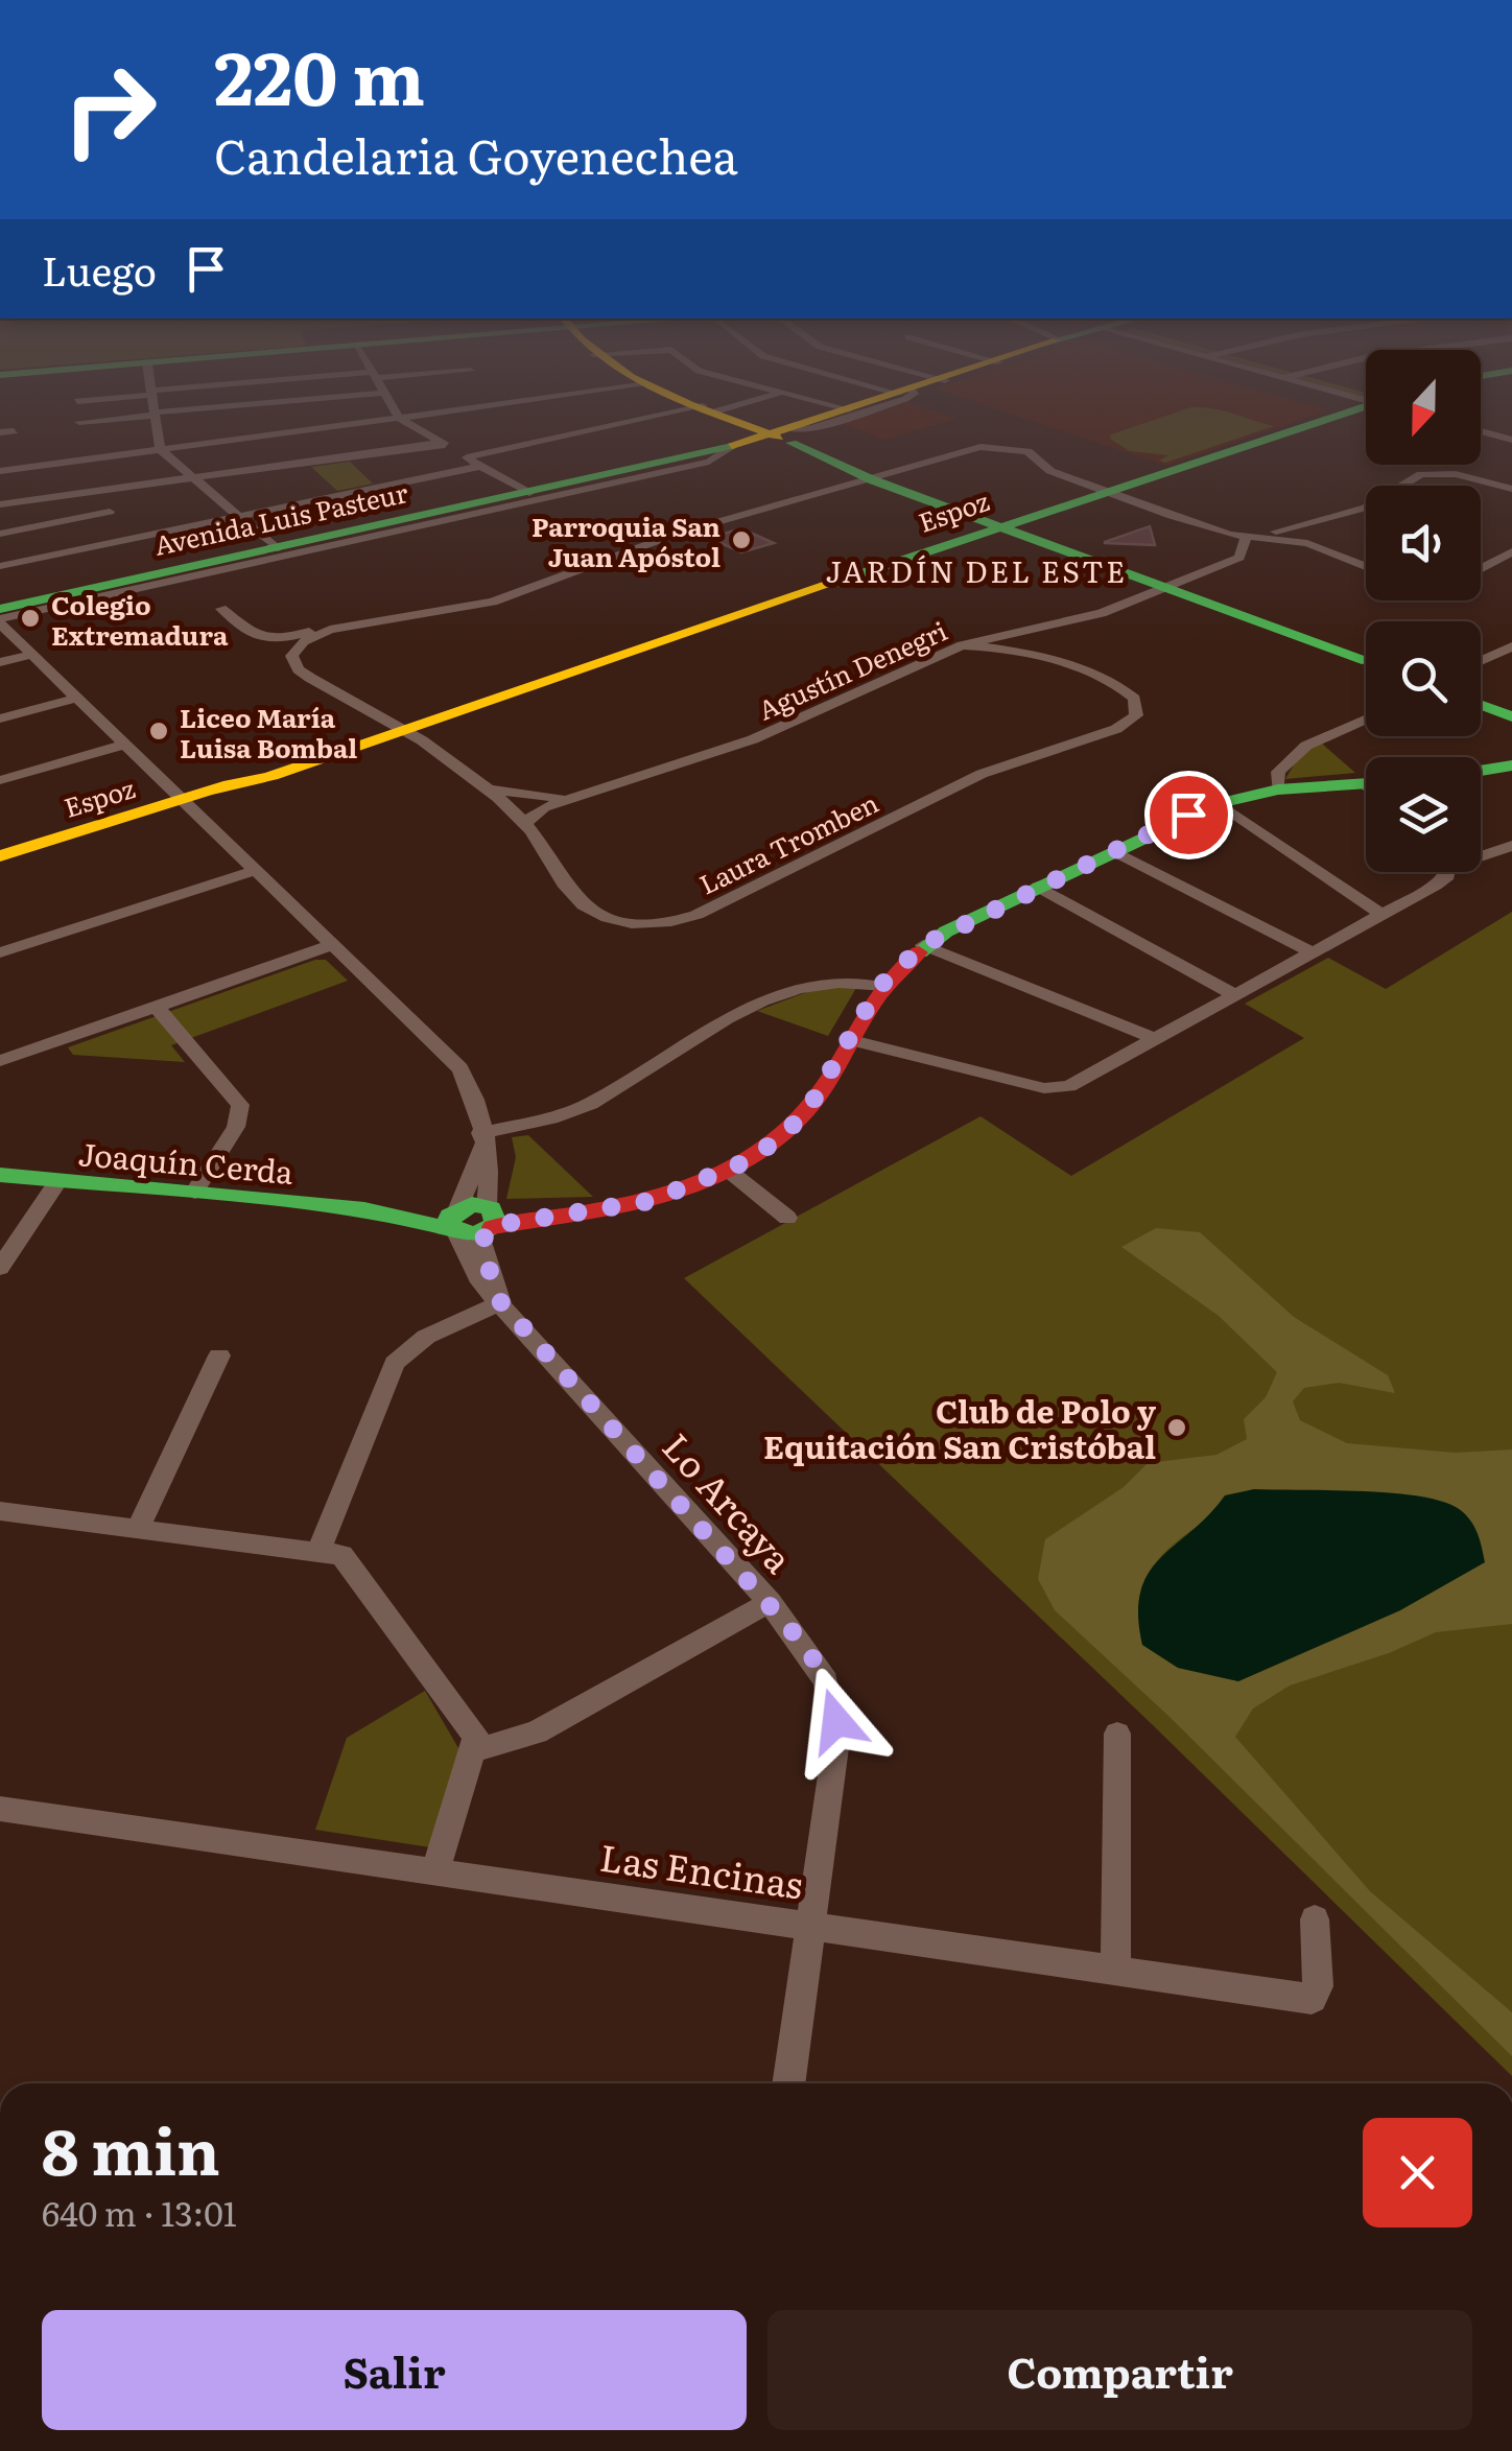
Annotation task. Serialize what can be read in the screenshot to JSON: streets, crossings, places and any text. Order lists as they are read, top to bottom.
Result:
{
  "streets": {
    "street": [
      "Espoz",
      "Avenida Luis Pasteur",
      "Agustín Denegri",
      "Laura Tromben",
      "Joaquín Cerda",
      "Lo Arcaya",
      "Las Encinas"
    ]
  },
  "crossings": [
    ["Espoz", "Laura Tromben"],
    ["Espoz", "Lo Arcaya"],
    ["Avenida Luis Pasteur", "Lo Arcaya"],
    ["Agustín Denegri", "Laura Tromben"],
    ["Joaquín Cerda", "Lo Arcaya"],
    ["Lo Arcaya", "Las Encinas"]
  ],
  "districts": ["JARDÍN DEL ESTE"],
  "places": [
    "Parroquia San Juan Apóstol",
    "Colegio Extremadura",
    "Liceo María Luisa Bombal",
    "Club de Polo y Equitación San Cristóbal"
  ],
  "north": "bottom",
  "page": {
    "turn": ["220 m", "Candelaria Goyenechea"],
    "then": "Luego",
    "heading": ["8 min", "640 m · 13:01"],
    "buttons": ["Salir", "Compartir"]
  }
}
